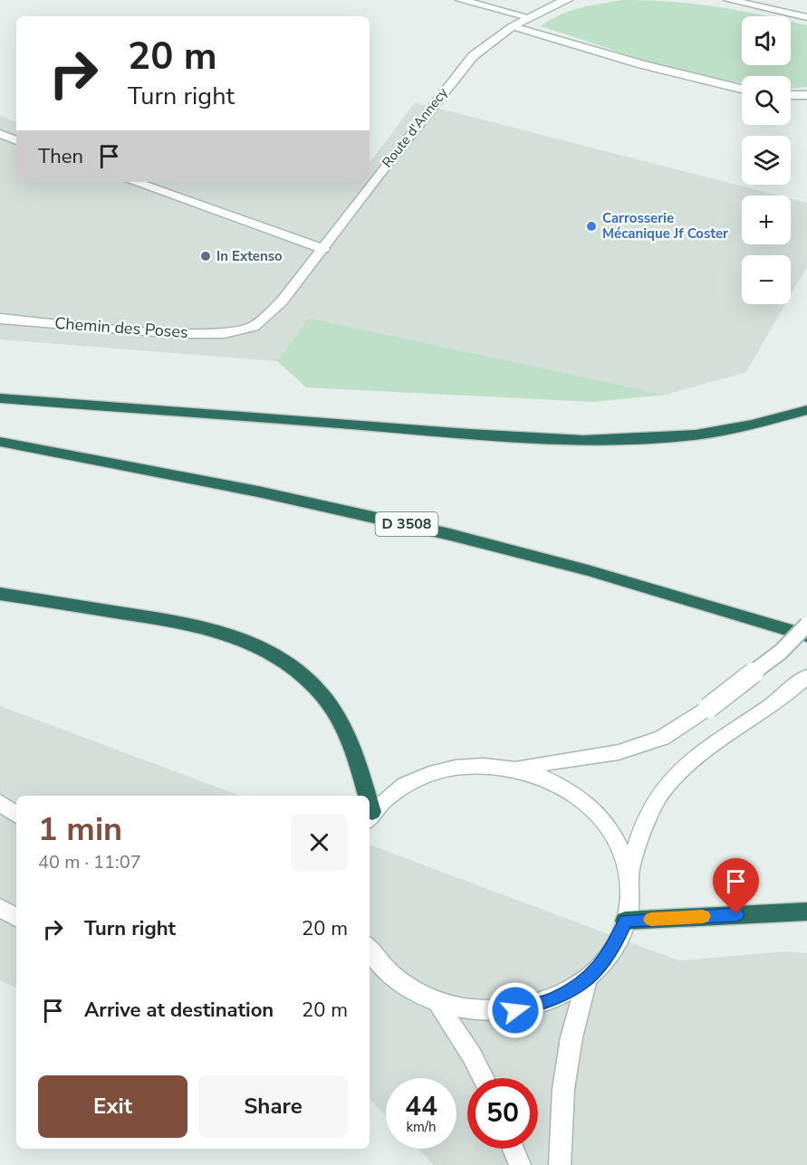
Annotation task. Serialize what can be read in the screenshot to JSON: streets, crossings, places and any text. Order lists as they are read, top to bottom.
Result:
{
  "streets": {
    "highway": ["D 3508"],
    "street": ["Route d'Annecy", "Chemin des Poses"]
  },
  "crossings": [
    ["Route d'Annecy", "Chemin des Poses"]
  ],
  "places": ["Carrosserie Mécanique Jf Coster", "In Extenso"],
  "page": {
    "map_buttons": ["+", "−"],
    "turn": ["20 m", "Turn right"],
    "then": "Then",
    "heading": ["1 min", "40 m · 11:07"],
    "list": [
      {
        "name": "Turn right",
        "value": "20 m"
      },
      {
        "name": "Arrive at destination",
        "value": "20 m"
      }
    ],
    "buttons": ["Exit", "Share"],
    "speed": "44 km/h",
    "limit": "50"
  }
}
